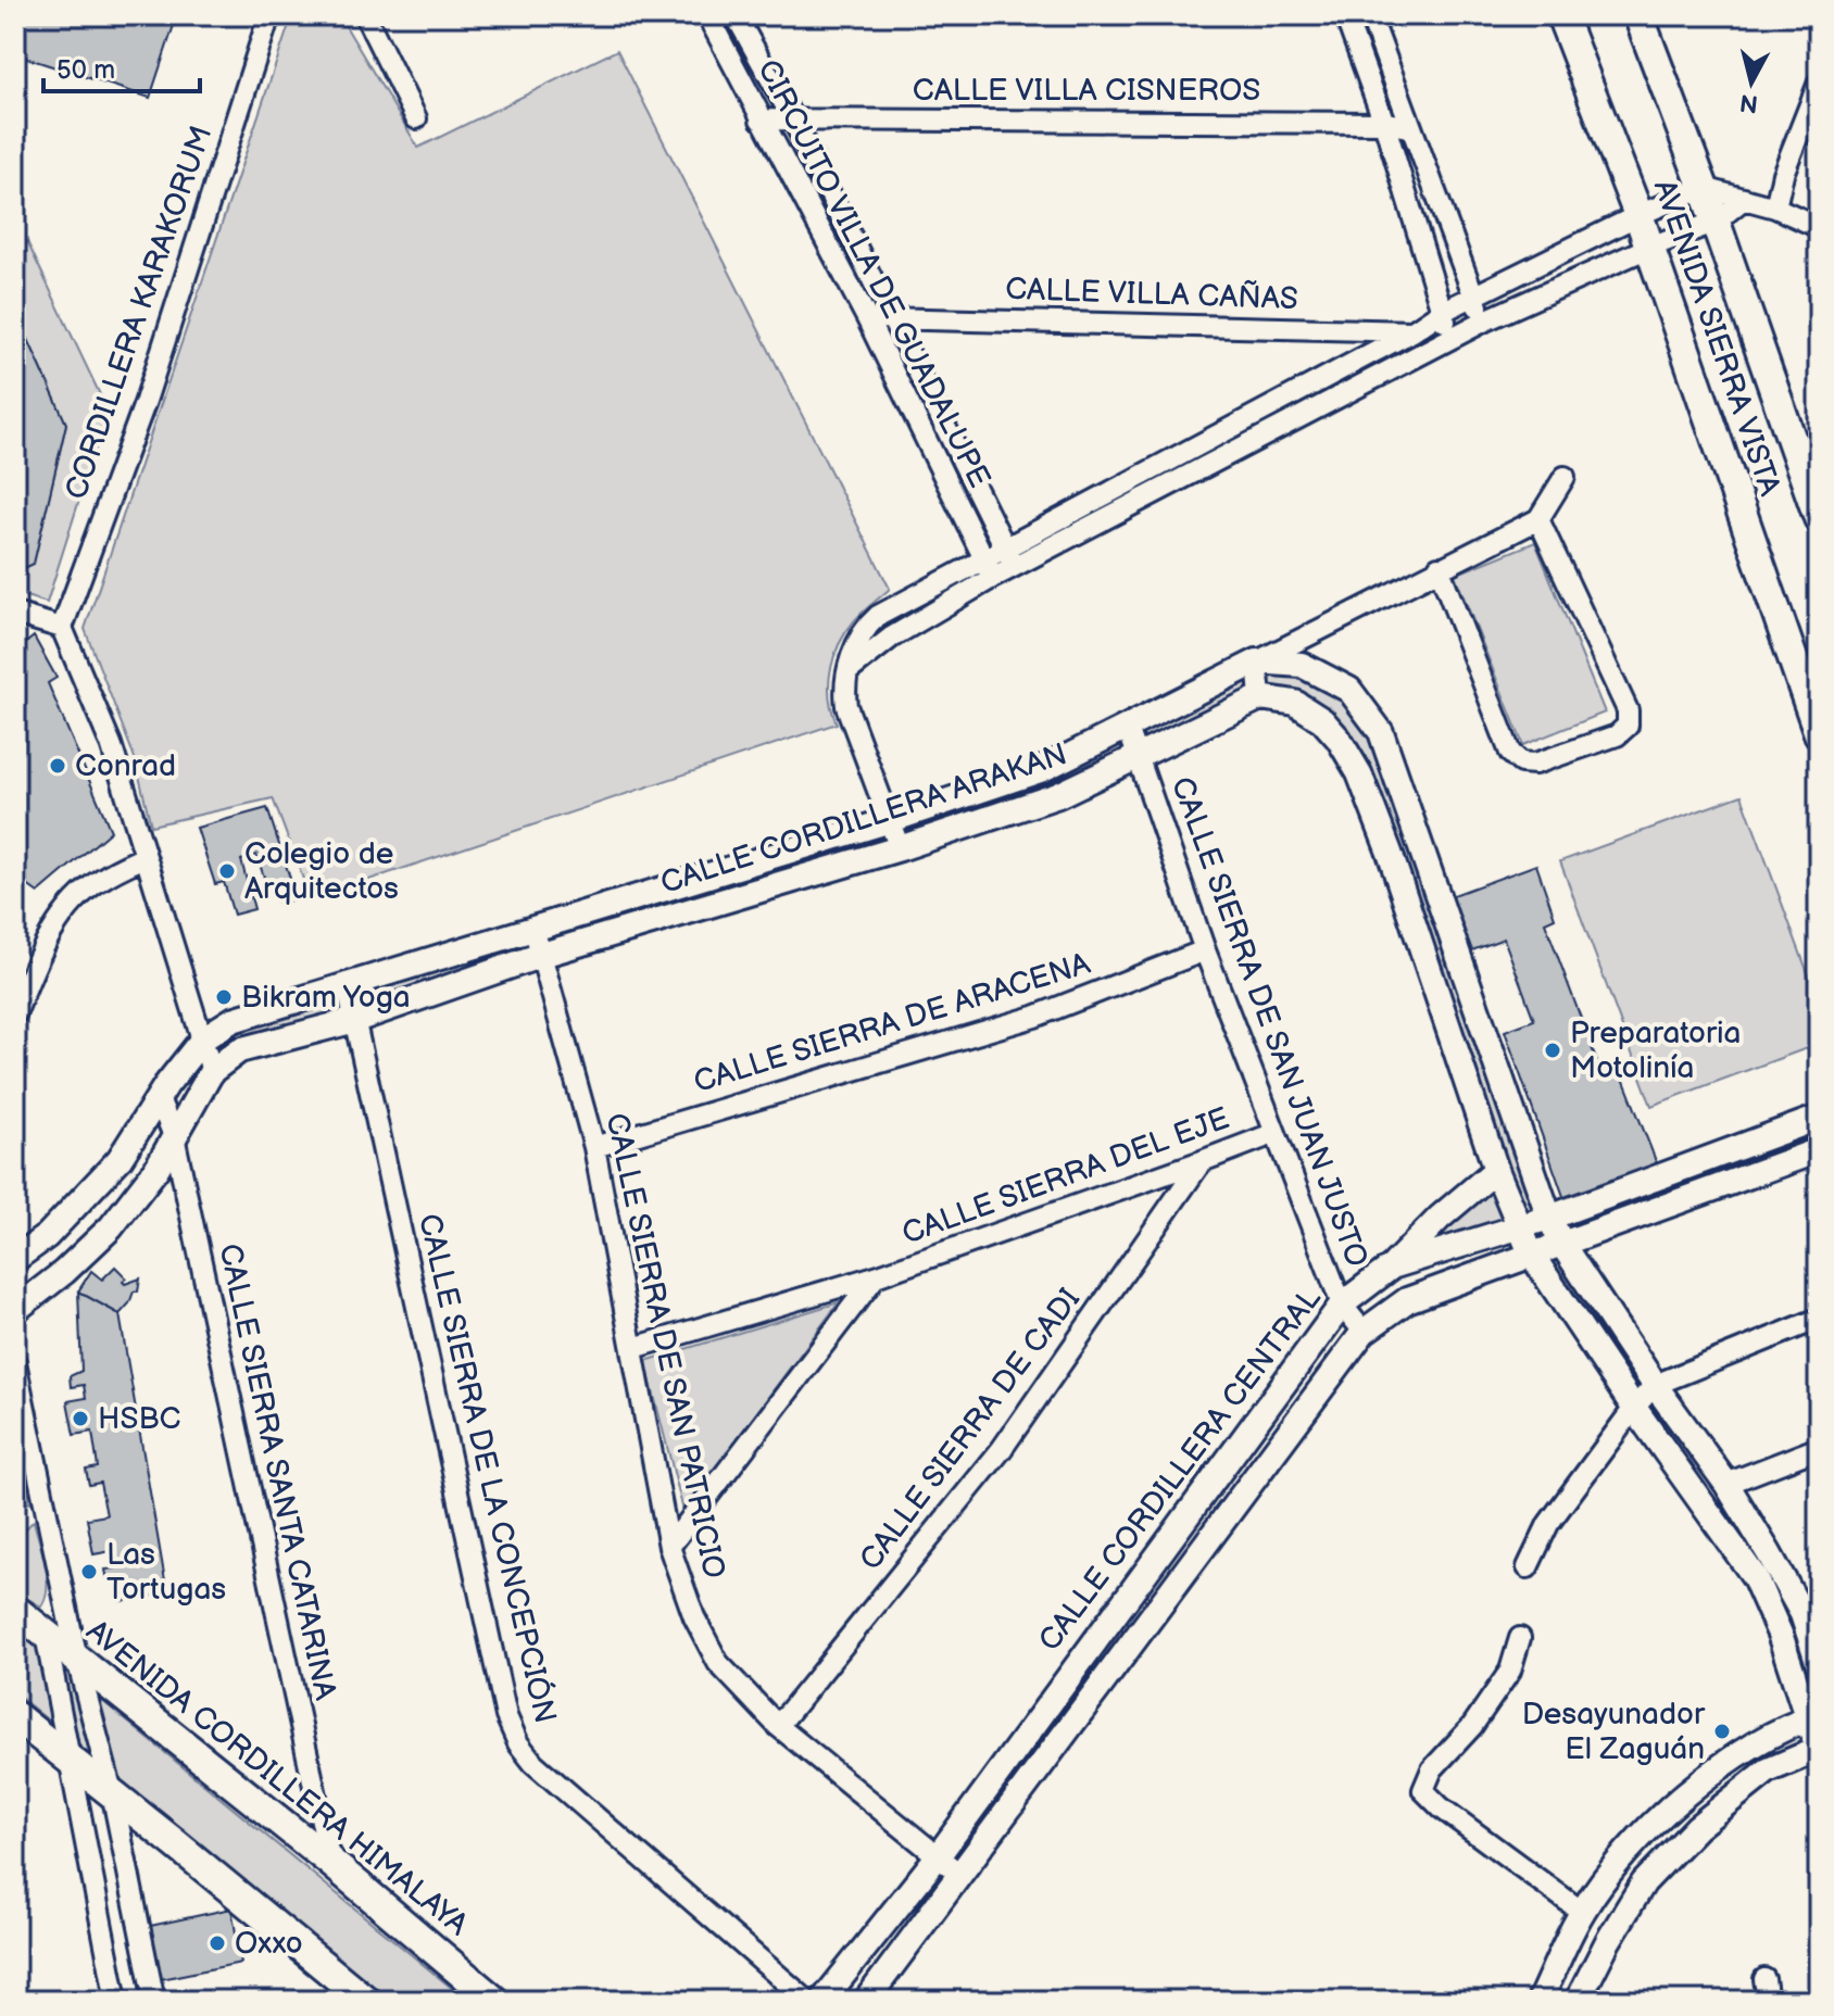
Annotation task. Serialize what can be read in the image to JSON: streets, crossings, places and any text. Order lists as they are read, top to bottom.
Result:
{
  "streets": {
    "main road": ["AVENIDA SIERRA VISTA", "AVENIDA CORDILLERA HIMALAYA"],
    "street": [
      "CALLE VILLA CISNEROS",
      "CIRCUITO VILLA DE GUADALUPE",
      "CALLE VILLA CAÑAS",
      "CORDILLERA KARAKORUM",
      "CALLE CORDILLERA ARAKAN",
      "CALLE SIERRA DE SAN JUAN JUSTO",
      "CALLE SIERRA DE ARACENA",
      "CALLE SIERRA DEL EJE",
      "CALLE SIERRA DE SAN PATRICIO",
      "CALLE SIERRA DE CADI",
      "CALLE SIERRA DE LA CONCEPCIÓN",
      "CALLE CORDILLERA CENTRAL",
      "CALLE SIERRA SANTA CATARINA"
    ]
  },
  "crossings": [
    ["CALLE VILLA CISNEROS", "CIRCUITO VILLA DE GUADALUPE"],
    ["CIRCUITO VILLA DE GUADALUPE", "CALLE VILLA CAÑAS"],
    ["CALLE CORDILLERA ARAKAN", "CALLE SIERRA DE SAN JUAN JUSTO"],
    ["CALLE CORDILLERA ARAKAN", "CALLE SIERRA DE SAN PATRICIO"],
    ["CALLE CORDILLERA ARAKAN", "CALLE SIERRA DE LA CONCEPCIÓN"],
    ["CALLE CORDILLERA ARAKAN", "CALLE SIERRA SANTA CATARINA"],
    ["CALLE SIERRA DE SAN JUAN JUSTO", "CALLE SIERRA DE ARACENA"],
    ["CALLE SIERRA DE SAN JUAN JUSTO", "CALLE SIERRA DEL EJE"],
    ["CALLE SIERRA DE SAN JUAN JUSTO", "CALLE CORDILLERA CENTRAL"],
    ["CALLE SIERRA DE ARACENA", "CALLE SIERRA DE SAN PATRICIO"],
    ["CALLE SIERRA DEL EJE", "CALLE SIERRA DE SAN PATRICIO"],
    ["CALLE SIERRA DEL EJE", "CALLE SIERRA DE CADI"],
    ["CALLE SIERRA DE SAN PATRICIO", "CALLE SIERRA DE CADI"],
    ["CALLE SIERRA DE SAN PATRICIO", "CALLE CORDILLERA CENTRAL"],
    ["CALLE SIERRA SANTA CATARINA", "AVENIDA CORDILLERA HIMALAYA"]
  ],
  "places": [
    "Conrad",
    "Colegio de Arquitectos",
    "Bikram Yoga",
    "Preparatoria Motolinía",
    "HSBC",
    "Las Tortugas",
    "Desayunador El Zaguán",
    "Oxxo"
  ],
  "scale_bar": "50 m",
  "north": "bottom"
}
